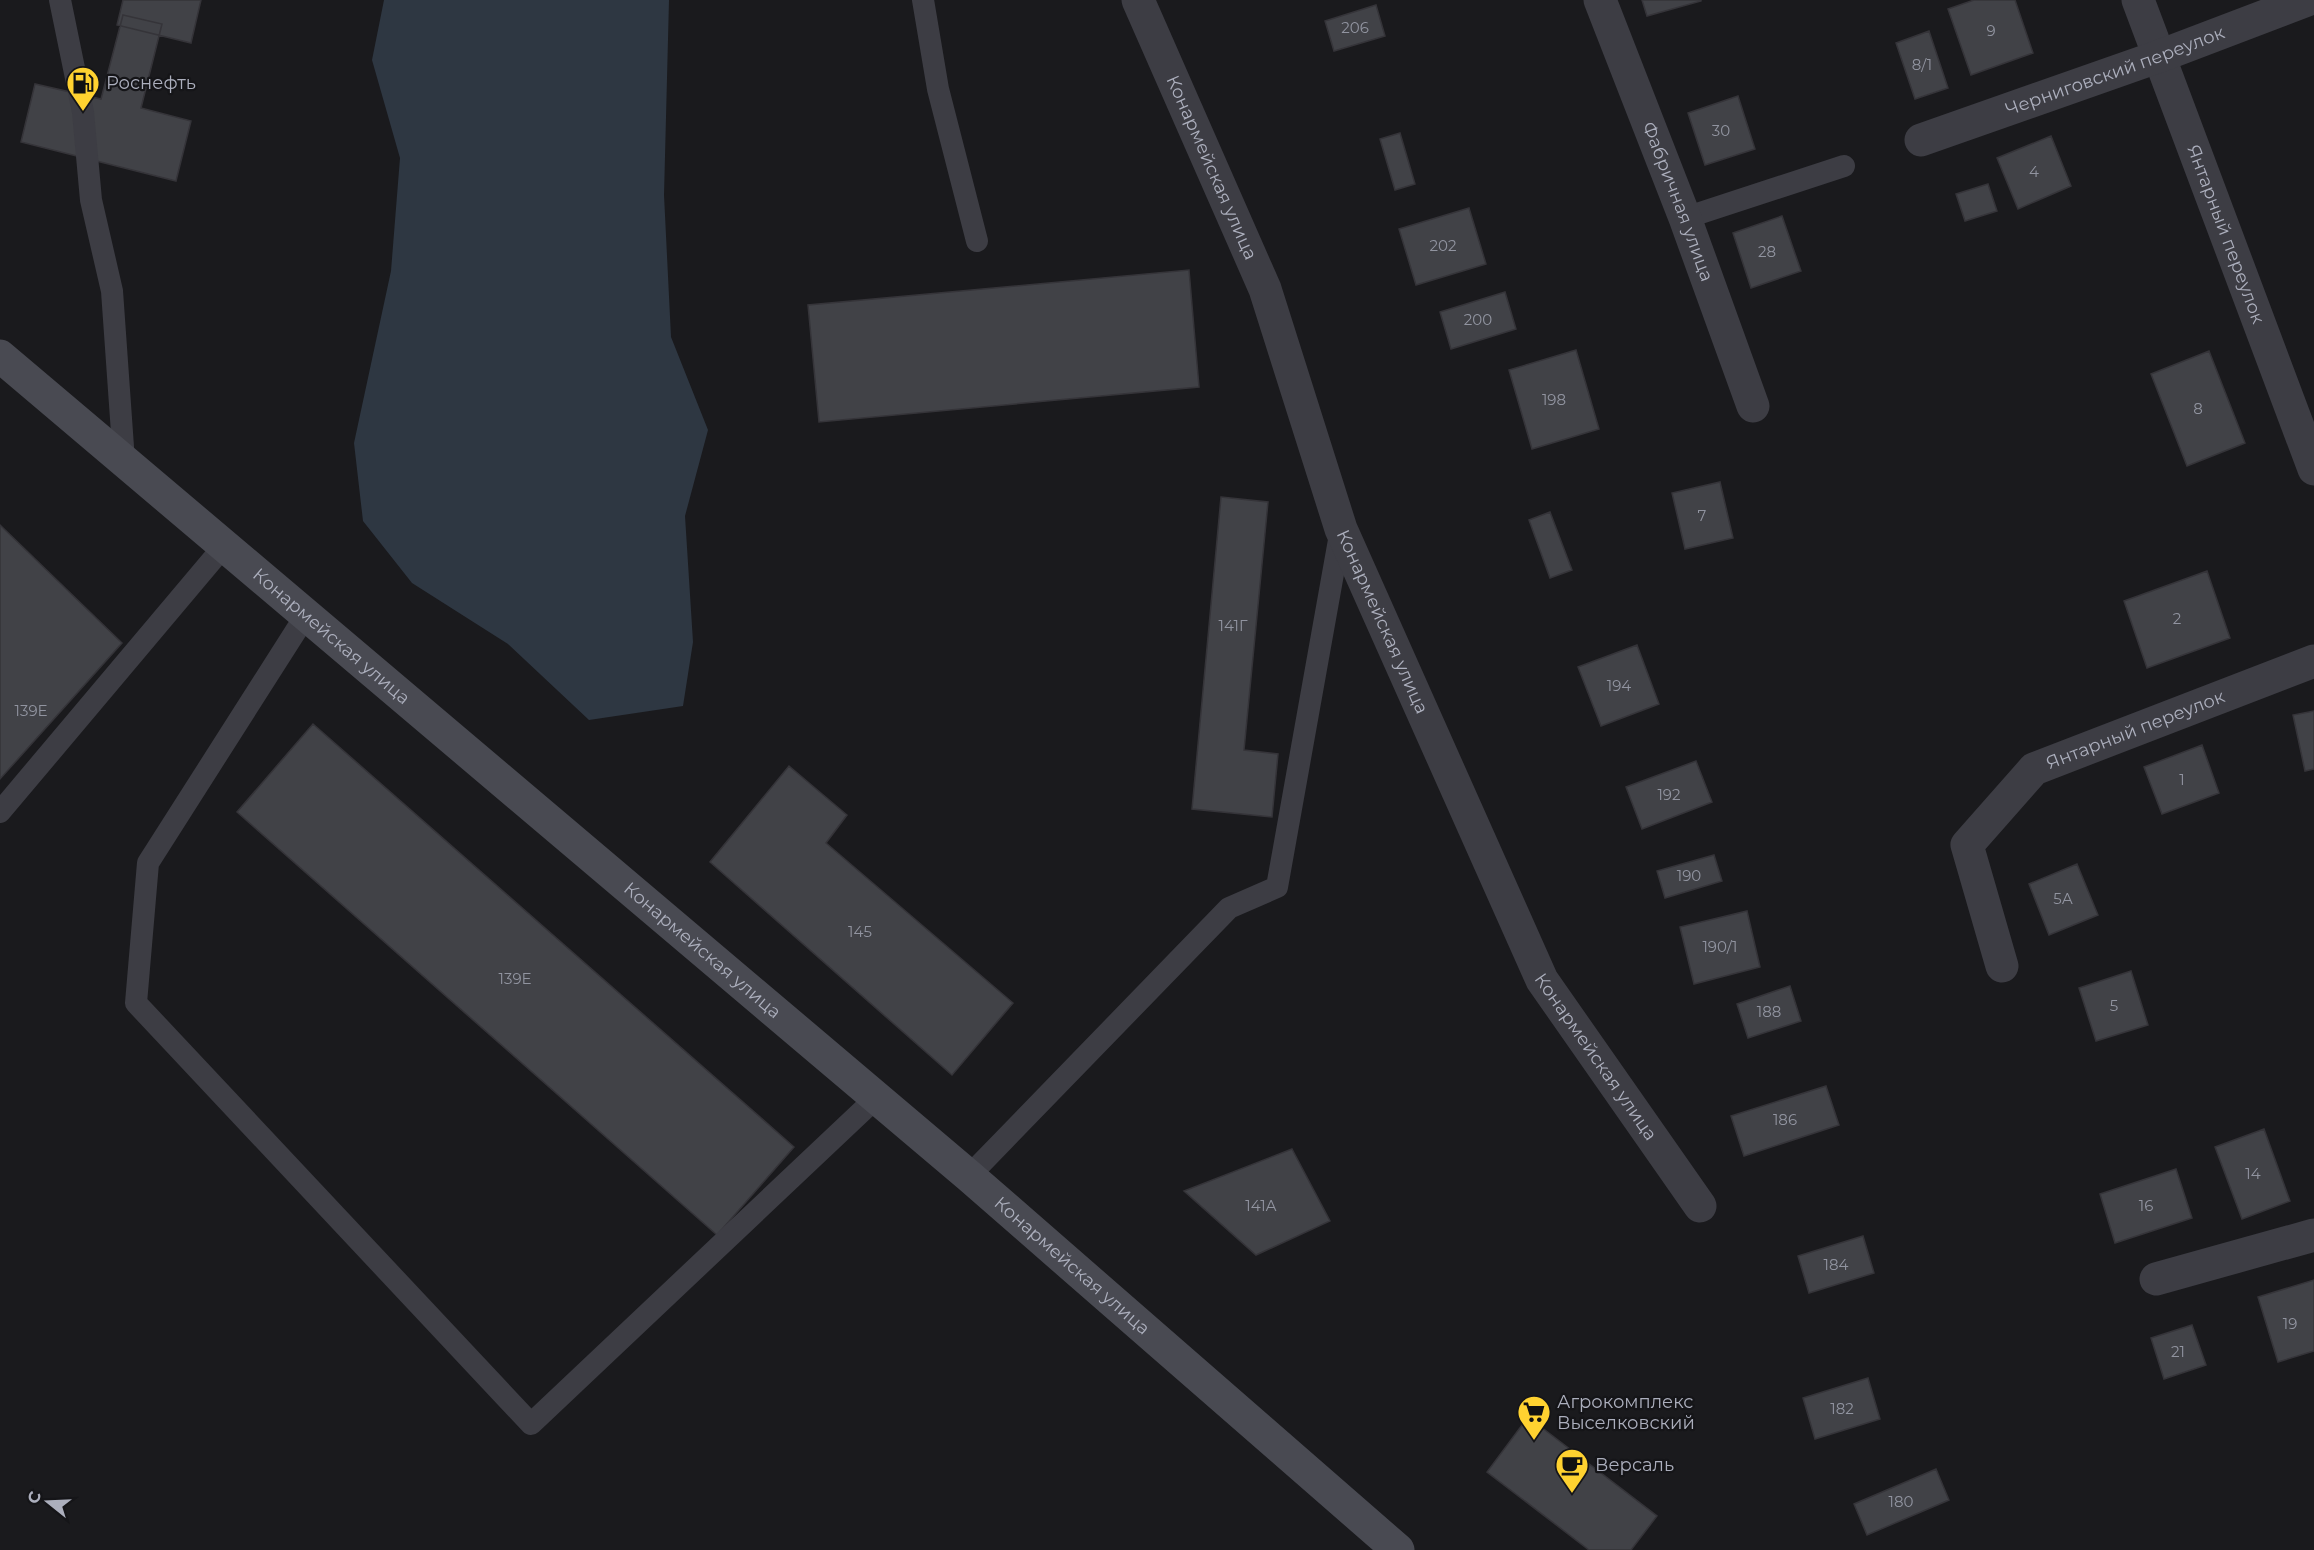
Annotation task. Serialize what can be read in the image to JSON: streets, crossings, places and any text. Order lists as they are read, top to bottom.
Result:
{
  "streets": {
    "main road": ["Конармейская улица"],
    "street": ["Черниговский переулок", "Фабричная улица", "Янтарный переулок"]
  },
  "crossings": [
    ["Черниговский переулок", "Янтарный переулок"]
  ],
  "places": {
    "fuel station": ["Роснефть"],
    "supermarket": ["Агрокомплекс Выселковский"],
    "cafe": ["Версаль"]
  },
  "house_numbers": [
    "206",
    "9",
    "8/1",
    "30",
    "4",
    "202",
    "28",
    "200",
    "198",
    "8",
    "7",
    "2",
    "141Г",
    "194",
    "139Е",
    "1",
    "192",
    "190",
    "5А",
    "145",
    "190/1",
    "139Е",
    "5",
    "188",
    "186",
    "14",
    "141А",
    "16",
    "184",
    "19",
    "21",
    "182",
    "180"
  ],
  "north": "left"
}
